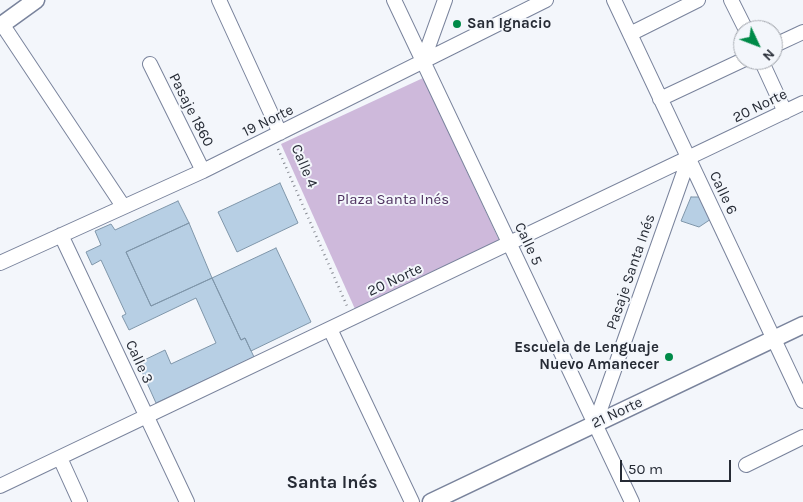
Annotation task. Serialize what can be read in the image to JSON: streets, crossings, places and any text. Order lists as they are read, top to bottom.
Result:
{
  "streets": {
    "street": [
      "20 Norte",
      "Pasaje 1860",
      "19 Norte",
      "Calle 4",
      "Calle 6",
      "Calle 5",
      "Pasaje Santa Inés",
      "Calle 3",
      "21 Norte"
    ]
  },
  "crossings": [
    ["20 Norte", "Calle 4"],
    ["20 Norte", "Calle 6"],
    ["20 Norte", "Calle 5"],
    ["20 Norte", "Pasaje Santa Inés"],
    ["20 Norte", "Calle 3"],
    ["Pasaje 1860", "19 Norte"],
    ["19 Norte", "Calle 4"],
    ["19 Norte", "Calle 5"],
    ["19 Norte", "Calle 3"],
    ["Calle 6", "Pasaje Santa Inés"],
    ["Calle 6", "21 Norte"],
    ["Calle 5", "Pasaje Santa Inés"],
    ["Calle 5", "21 Norte"],
    ["Pasaje Santa Inés", "21 Norte"]
  ],
  "districts": ["Santa Inés"],
  "parks": ["Plaza Santa Inés"],
  "places": ["San Ignacio", "Escuela de Lenguaje Nuevo Amanecer"],
  "scale_bar": "50 m",
  "north": "bottom right"
}
